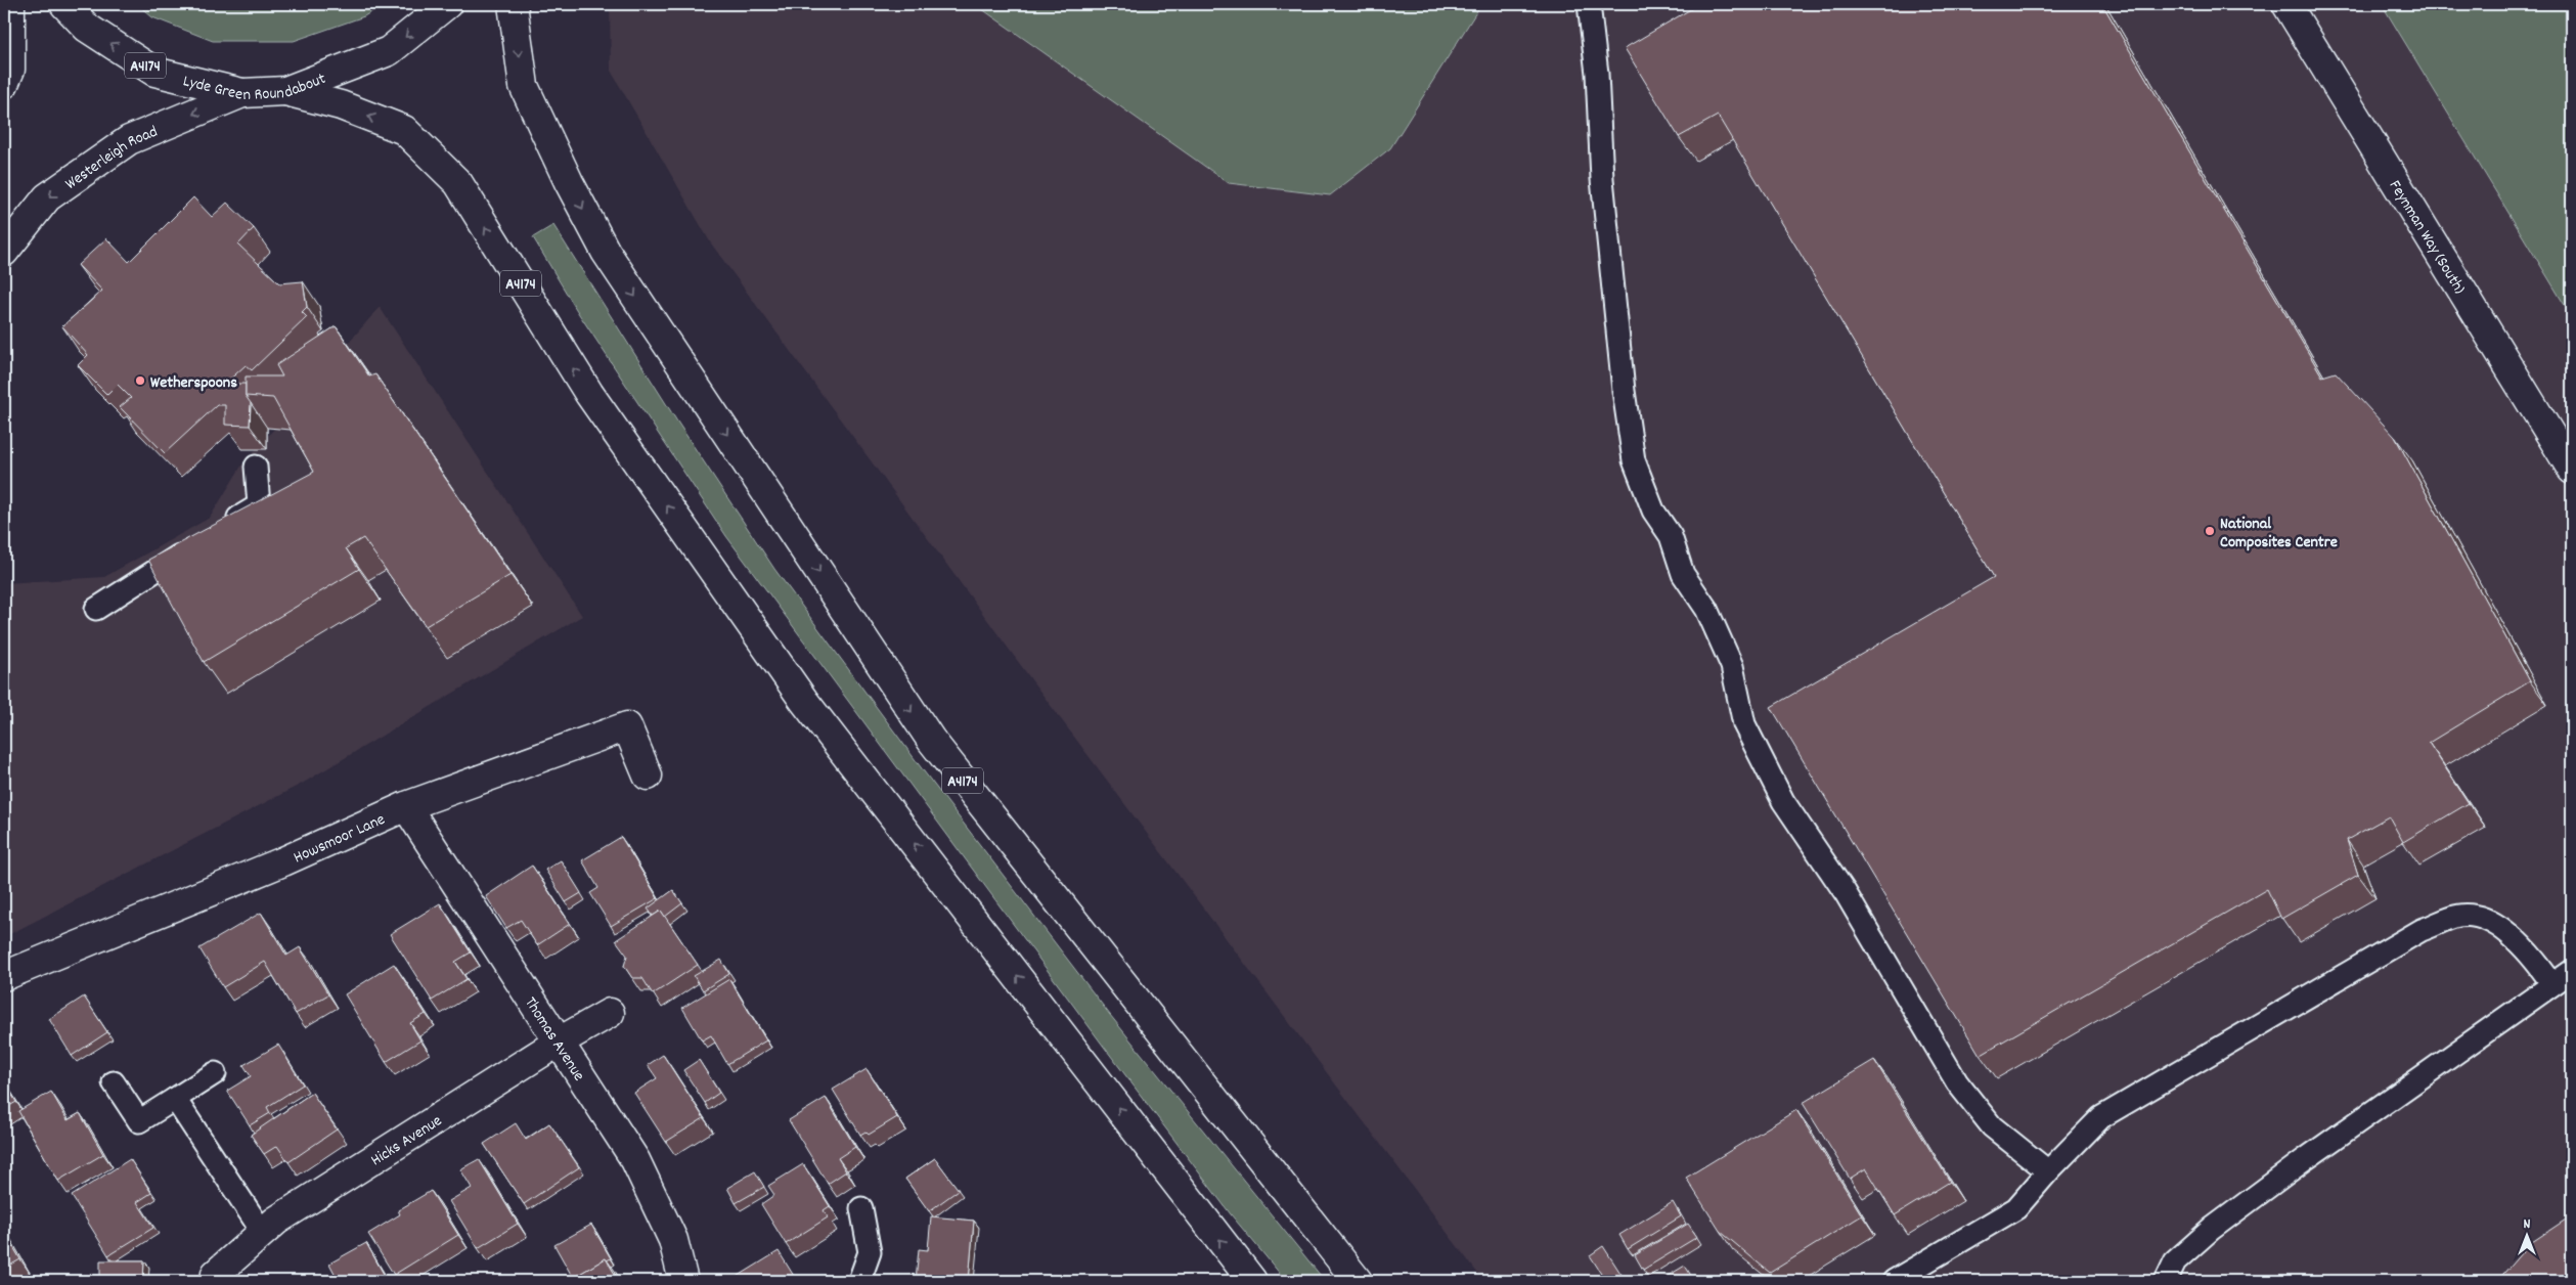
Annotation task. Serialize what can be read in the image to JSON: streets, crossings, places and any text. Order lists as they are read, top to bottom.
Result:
{
  "streets": {
    "main road": [
      "A4174",
      "Lyde Green Roundabout",
      "Westerleigh Road",
      "Feynman Way (South)",
      "Howsmoor Lane",
      "Thomas Avenue",
      "Hicks Avenue"
    ]
  },
  "crossings": [
    ["A4174", "Lyde Green Roundabout"],
    ["Lyde Green Roundabout", "Westerleigh Road"],
    ["Howsmoor Lane", "Thomas Avenue"],
    ["Thomas Avenue", "Hicks Avenue"]
  ],
  "one_way": ["Lyde Green Roundabout", "Westerleigh Road"],
  "places": ["Wetherspoons", "National Composites Centre"],
  "north": "top"
}
